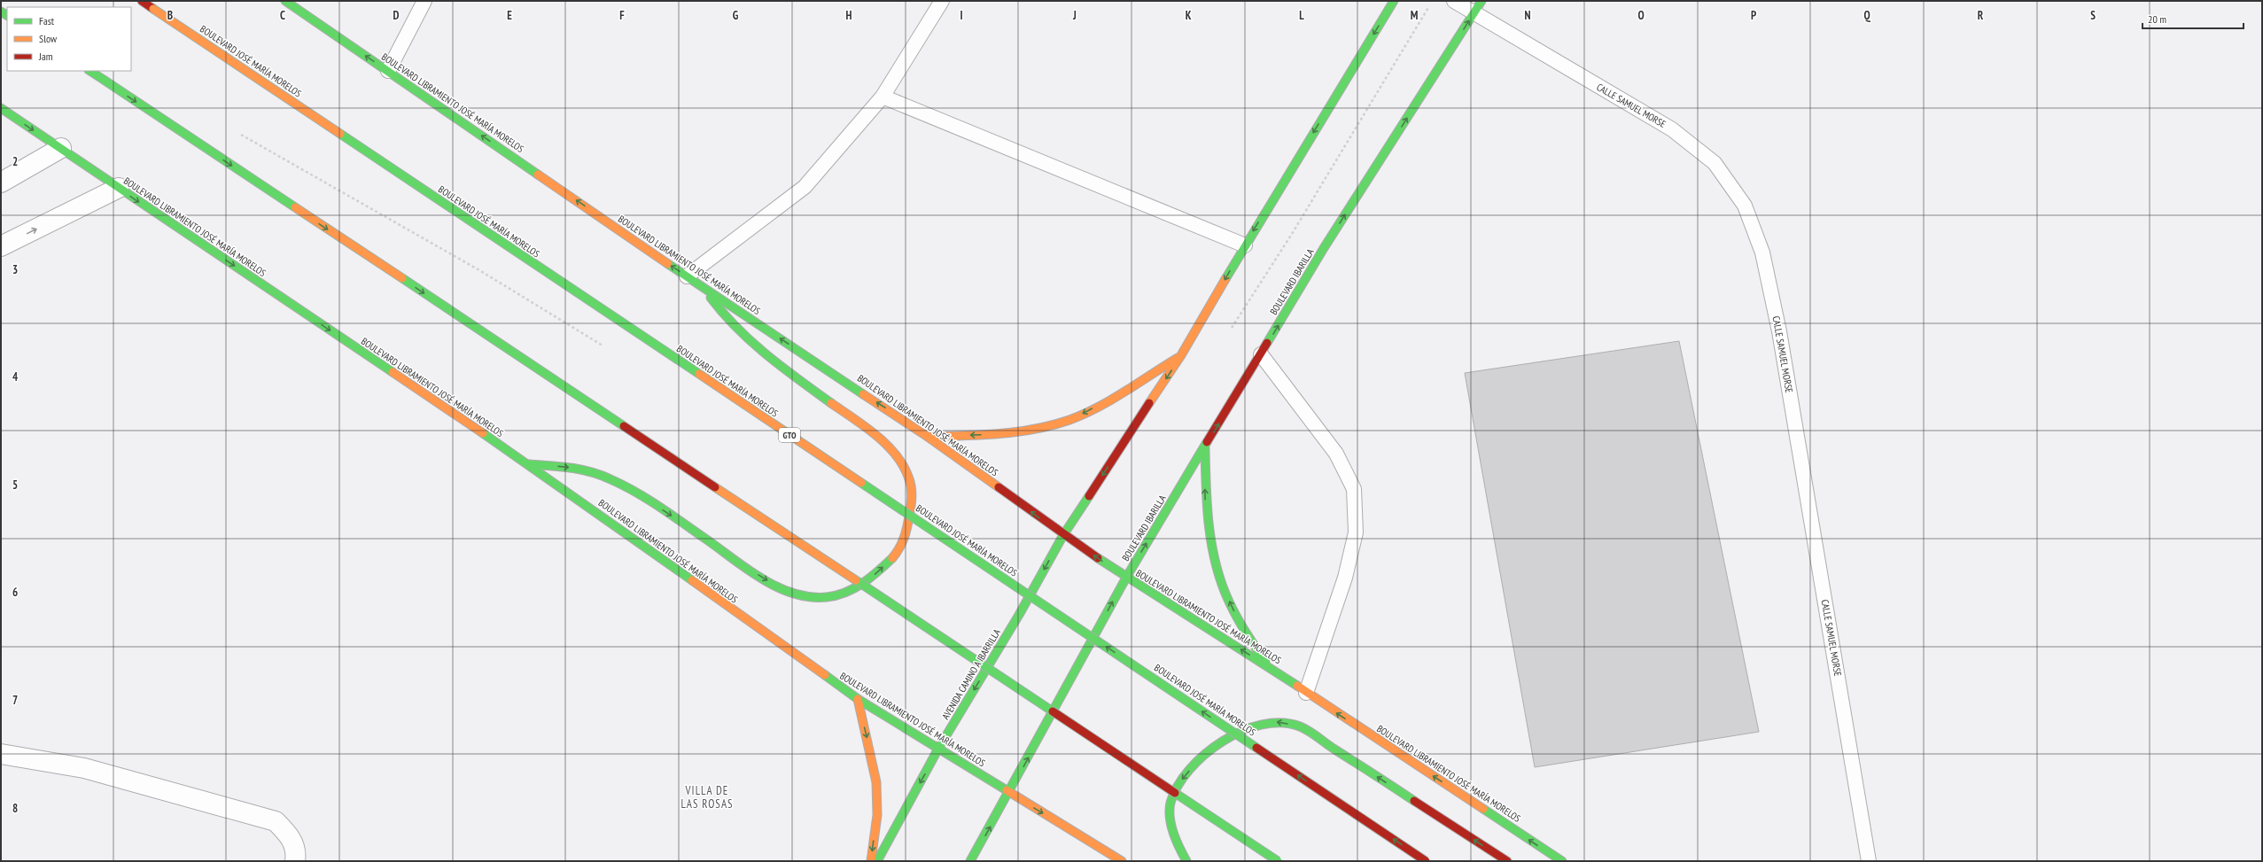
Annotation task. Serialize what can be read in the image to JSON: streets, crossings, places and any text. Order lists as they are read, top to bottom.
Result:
{
  "streets": {
    "main road": [
      "BOULEVARD JOSÉ MARÍA MORELOS",
      "BOULEVARD LIBRAMIENTO JOSÉ MARÍA MORELOS",
      "BOULEVARD IBARILLA",
      "GTO",
      "AVENIDA CAMINO A IBARRILLA"
    ],
    "lane": ["CALLE SAMUEL MORSE"]
  },
  "crossings": [
    ["BOULEVARD LIBRAMIENTO JOSÉ MARÍA MORELOS", "BOULEVARD IBARILLA"],
    ["BOULEVARD LIBRAMIENTO JOSÉ MARÍA MORELOS", "AVENIDA CAMINO A IBARRILLA"],
    ["CALLE SAMUEL MORSE", "BOULEVARD IBARILLA"]
  ],
  "one_way": ["BOULEVARD JOSÉ MARÍA MORELOS", "AVENIDA CAMINO A IBARRILLA"],
  "districts": ["VILLA DE LAS ROSAS"],
  "legend": ["Fast", "Slow", "Jam"],
  "scale_bar": "20 m",
  "grid": {
    "columns": [
      "B",
      "C",
      "D",
      "E",
      "F",
      "G",
      "H",
      "I",
      "J",
      "K",
      "L",
      "M",
      "N",
      "O",
      "P",
      "Q",
      "R",
      "S"
    ],
    "rows": [
      "2",
      "3",
      "4",
      "5",
      "6",
      "7",
      "8"
    ]
  }
}
